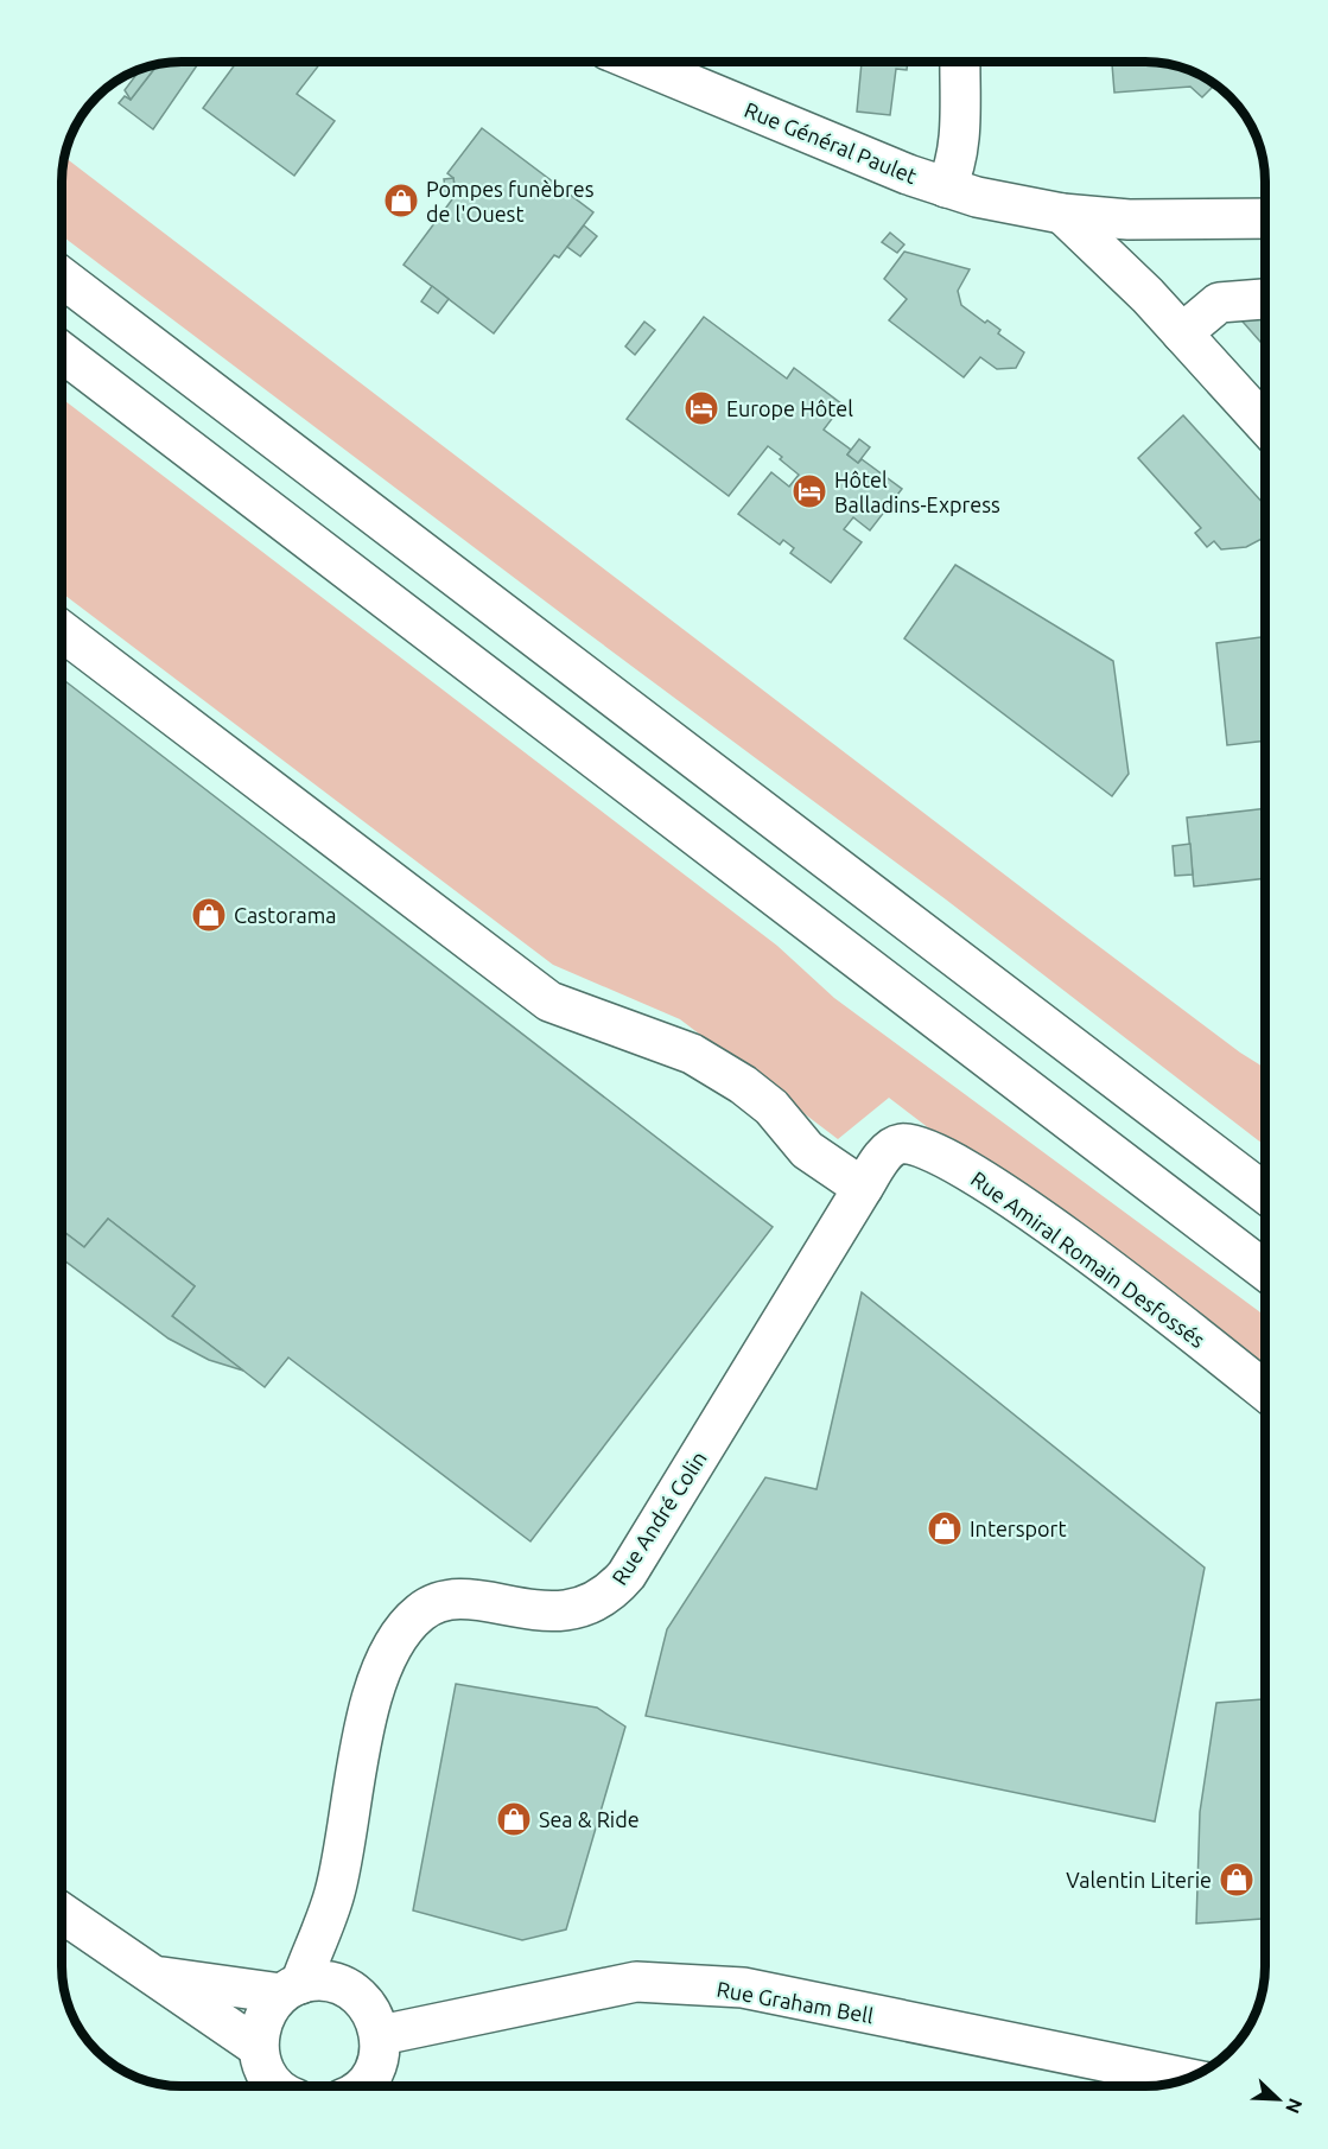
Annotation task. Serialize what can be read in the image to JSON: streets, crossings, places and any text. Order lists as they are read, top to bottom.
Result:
{
  "streets": {
    "main road": [
      "Rue Général Paulet",
      "Rue Amiral Romain Desfossés",
      "Rue André Colin",
      "Rue Graham Bell"
    ]
  },
  "crossings": [
    ["Rue Amiral Romain Desfossés", "Rue André Colin"]
  ],
  "places": {
    "shop": [
      "Pompes funèbres de l'Ouest",
      "Castorama",
      "Intersport",
      "Sea & Ride",
      "Valentin Literie"
    ],
    "hotel": ["Europe Hôtel", "Hôtel Balladins-Express"]
  },
  "north": "bottom right"
}
